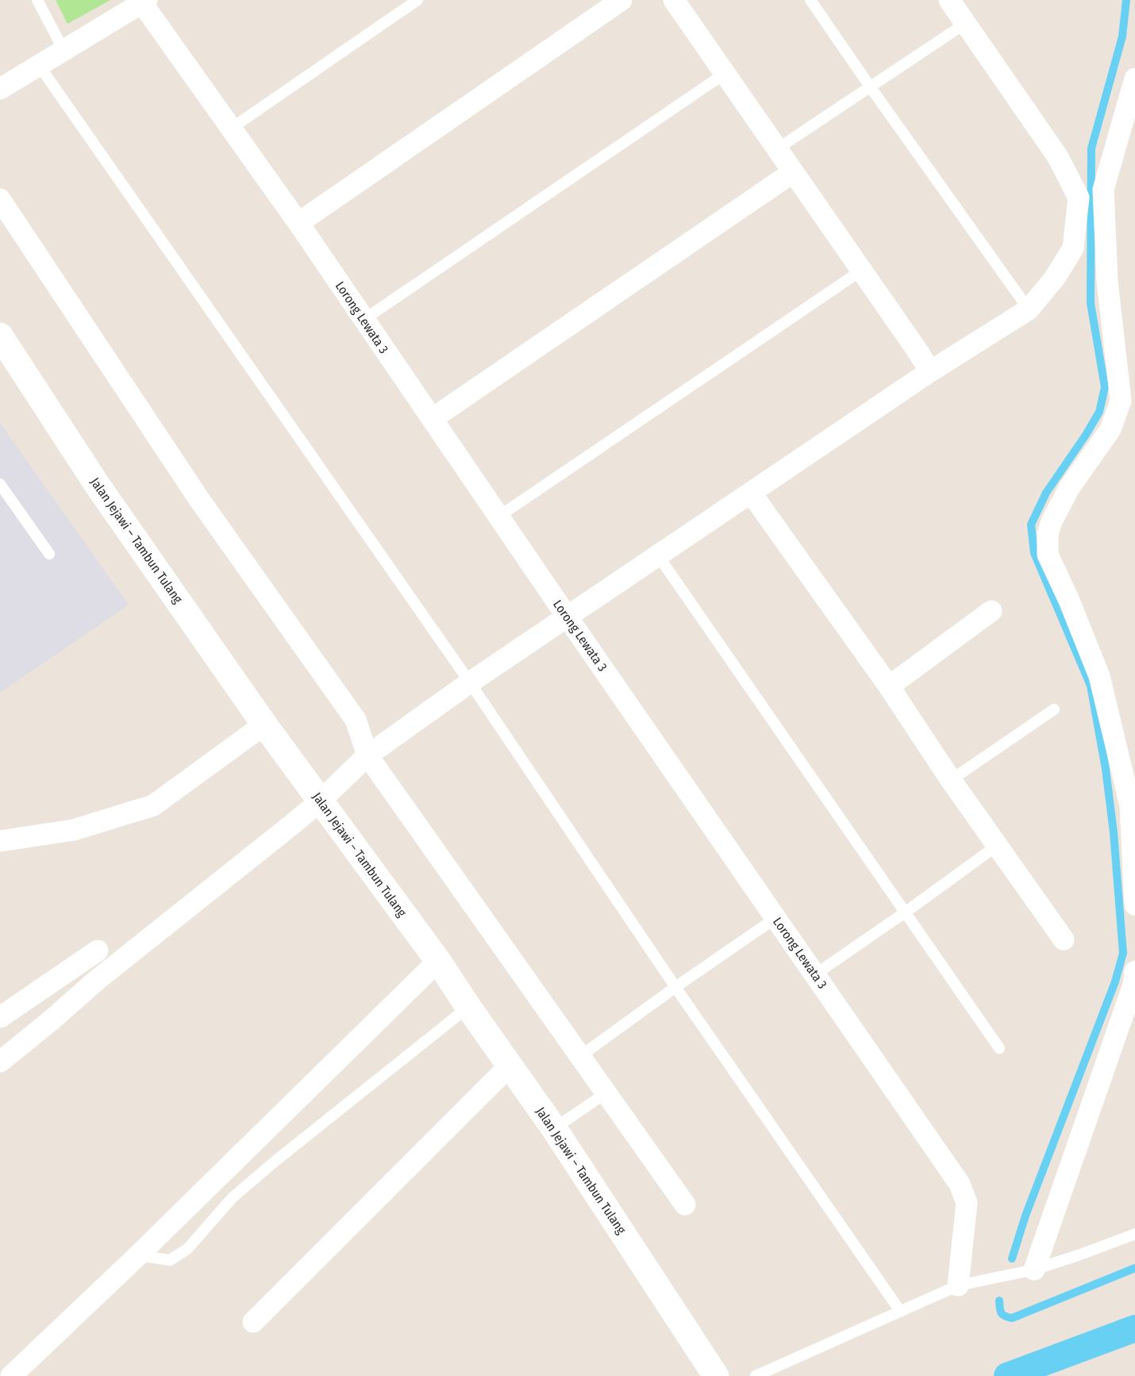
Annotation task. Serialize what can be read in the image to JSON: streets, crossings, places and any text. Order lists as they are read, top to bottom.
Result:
{
  "streets": {
    "street": ["Lorong Lewata 3", "Jalan Jejawi – Tambun Tulang"]
  }
}
